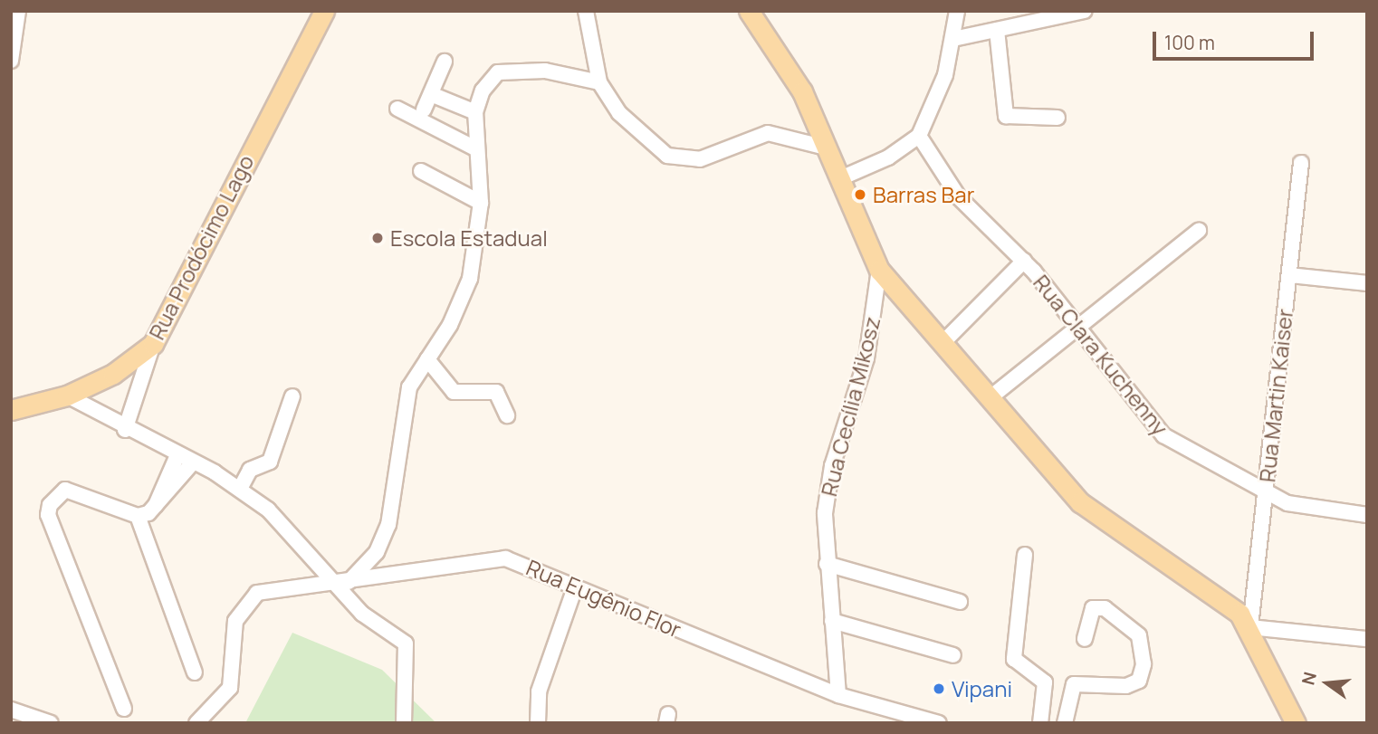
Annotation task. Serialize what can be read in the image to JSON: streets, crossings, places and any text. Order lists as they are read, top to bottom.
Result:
{
  "streets": {
    "main road": ["Rua Prodócimo Lago"],
    "street": [
      "Rua Clara Kuchenny",
      "Rua Martin Kaiser",
      "Rua Cecília Mikosz",
      "Rua Eugênio Flor"
    ]
  },
  "crossings": [
    ["Rua Clara Kuchenny", "Rua Martin Kaiser"],
    ["Rua Cecília Mikosz", "Rua Eugênio Flor"]
  ],
  "places": ["Barras Bar", "Escola Estadual", "Vipani"],
  "scale_bar": "100 m",
  "north": "left"
}
